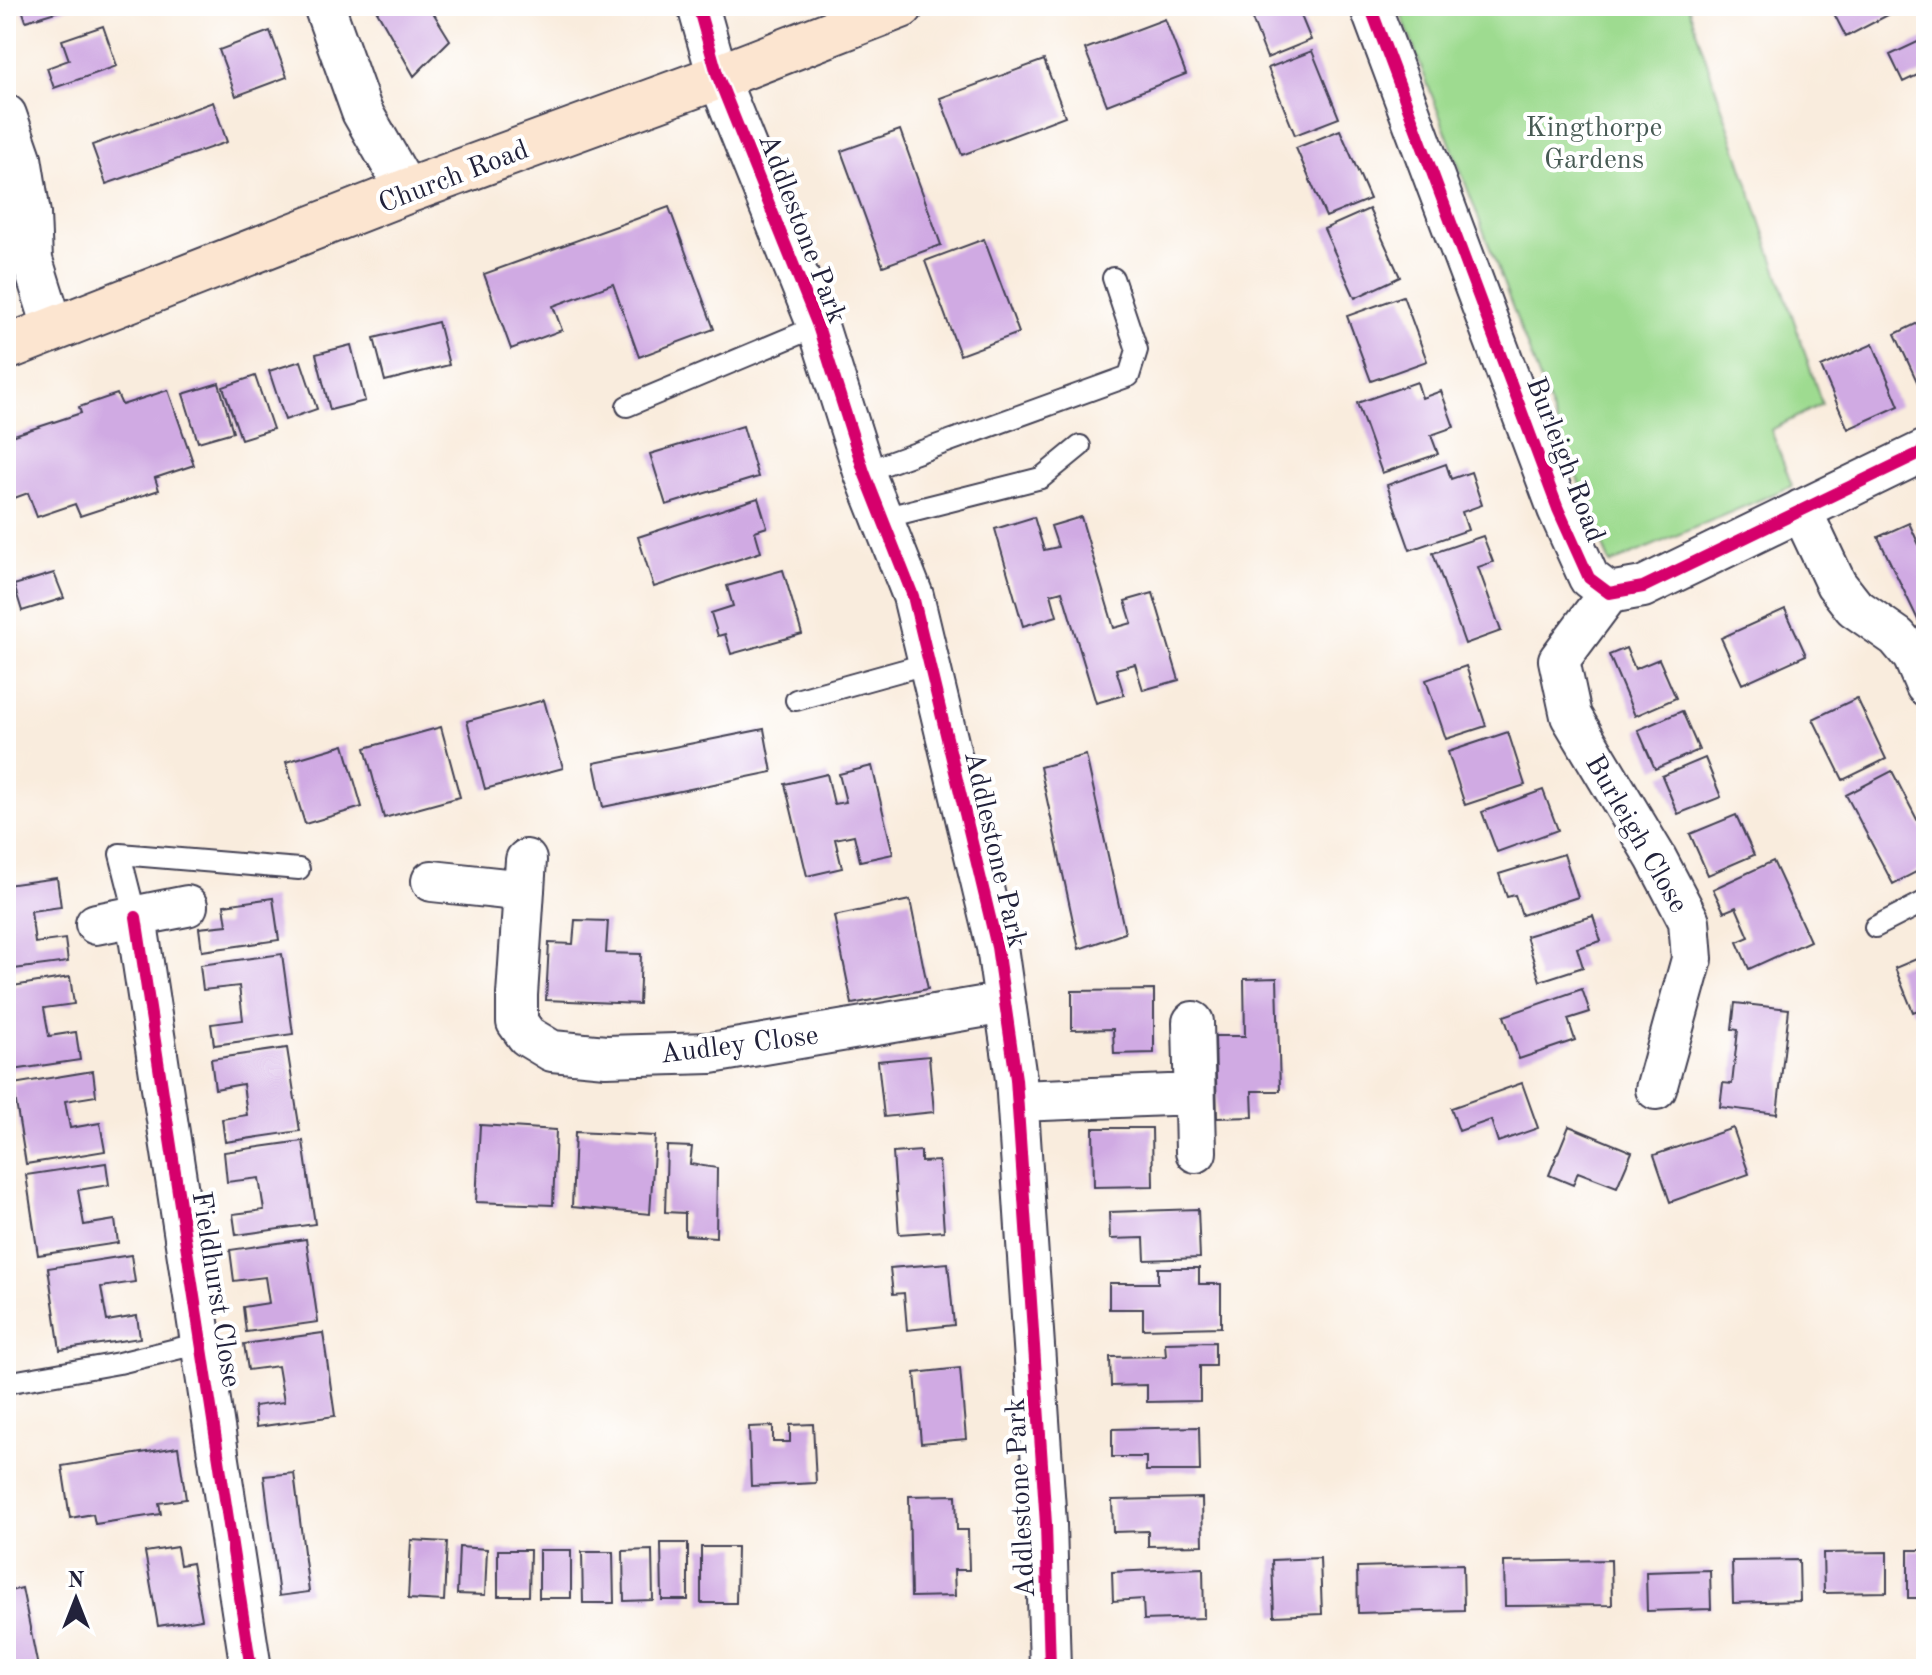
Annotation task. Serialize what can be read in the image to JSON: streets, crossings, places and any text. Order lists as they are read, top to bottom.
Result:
{
  "streets": {
    "main road": ["Church Road"],
    "street": [
      "Addlestone Park",
      "Burleigh Road",
      "Burleigh Close",
      "Audley Close",
      "Fieldhurst Close"
    ]
  },
  "crossings": [
    ["Church Road", "Addlestone Park"],
    ["Addlestone Park", "Audley Close"],
    ["Burleigh Road", "Burleigh Close"]
  ],
  "parks": ["Kingthorpe Gardens"],
  "north": "top"
}
